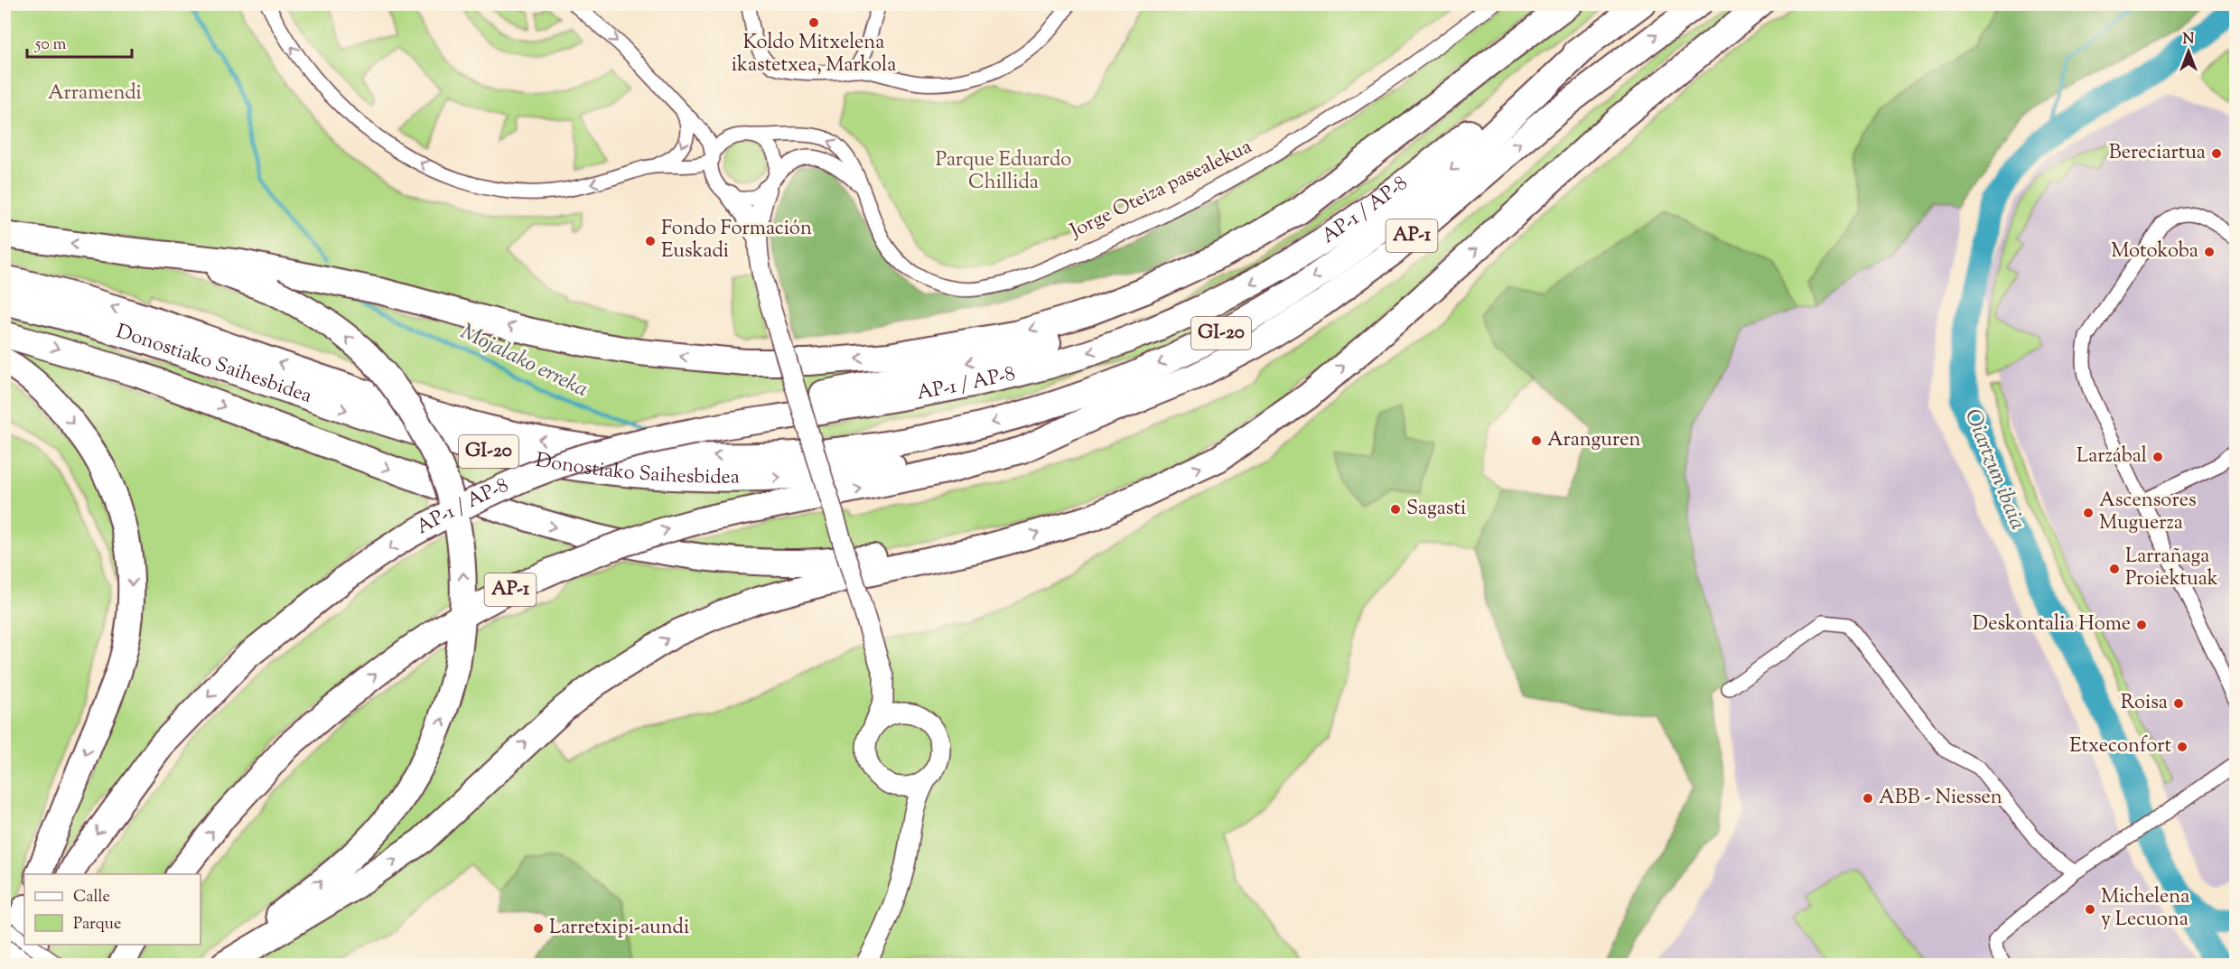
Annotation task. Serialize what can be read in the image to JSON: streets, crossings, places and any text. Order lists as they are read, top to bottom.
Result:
{
  "streets": {
    "highway": [
      "AP-1 / AP-8",
      "AP-1",
      "GI-20",
      "Donostiako Saihesbidea"
    ],
    "street": ["Jorge Oteiza pasealekua"]
  },
  "crossings": [
    ["AP-1 / AP-8", "Donostiako Saihesbidea"],
    ["AP-1", "Donostiako Saihesbidea"]
  ],
  "water": ["Mojalako erreka", "Oiartzun ibaia"],
  "parks": ["Arramendi", "Parque Eduardo Chillida"],
  "places": [
    "Koldo Mitxelena ikastetxea, Markola",
    "Bereciartua",
    "Fondo Formación Euskadi",
    "Motokoba",
    "Aranguren",
    "Larzábal",
    "Sagasti",
    "Ascensores Muguerza",
    "Larrañaga Proiektuak",
    "Deskontalia Home",
    "Roisa",
    "Etxeconfort",
    "ABB - Niessen",
    "Michelena y Lecuona",
    "Larretxipi-aundi"
  ],
  "legend": ["Calle", "Parque"],
  "scale_bar": "50 m",
  "north": "top"
}
